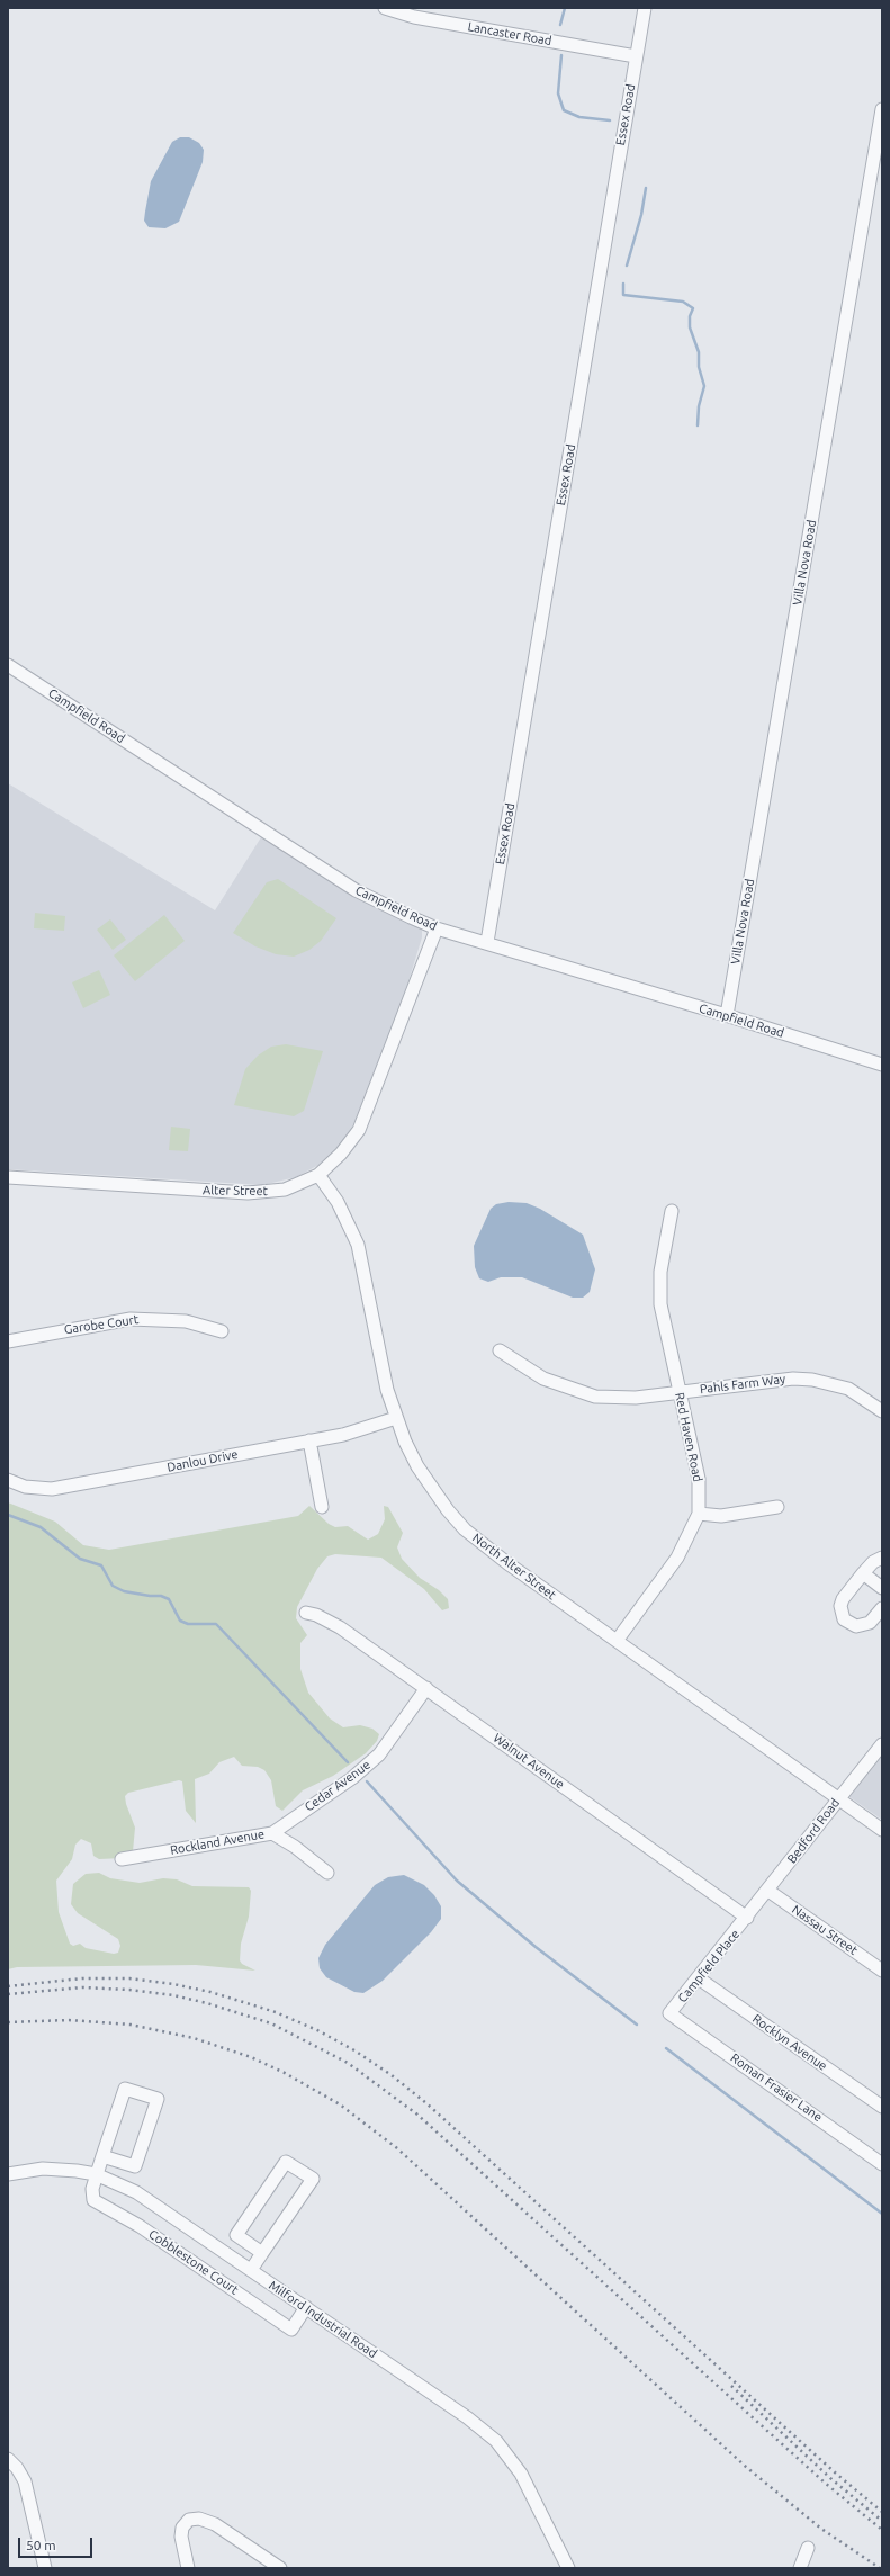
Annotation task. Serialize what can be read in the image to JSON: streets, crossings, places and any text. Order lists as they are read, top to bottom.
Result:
{
  "streets": {
    "street": [
      "Lancaster Road",
      "Essex Road",
      "Villa Nova Road",
      "Campfield Road",
      "Alter Street",
      "Garobe Court",
      "Pahls Farm Way",
      "Red Haven Road",
      "Danlou Drive",
      "North Alter Street",
      "Walnut Avenue",
      "Cedar Avenue",
      "Bedford Road",
      "Rockland Avenue",
      "Nassau Street",
      "Campfield Place",
      "Rocklyn Avenue",
      "Roman Frasier Lane",
      "Cobblestone Court",
      "Milford Industrial Road"
    ]
  },
  "crossings": [
    ["Lancaster Road", "Essex Road"],
    ["Essex Road", "Campfield Road"],
    ["Villa Nova Road", "Campfield Road"],
    ["Campfield Road", "Alter Street"],
    ["Alter Street", "North Alter Street"],
    ["Pahls Farm Way", "Red Haven Road"],
    ["Red Haven Road", "North Alter Street"],
    ["Danlou Drive", "North Alter Street"],
    ["North Alter Street", "Bedford Road"],
    ["Walnut Avenue", "Cedar Avenue"],
    ["Walnut Avenue", "Bedford Road"],
    ["Walnut Avenue", "Campfield Place"],
    ["Cedar Avenue", "Rockland Avenue"],
    ["Bedford Road", "Nassau Street"],
    ["Bedford Road", "Campfield Place"],
    ["Campfield Place", "Rocklyn Avenue"],
    ["Campfield Place", "Roman Frasier Lane"],
    ["Cobblestone Court", "Milford Industrial Road"]
  ],
  "scale_bar": "50 m"
}
